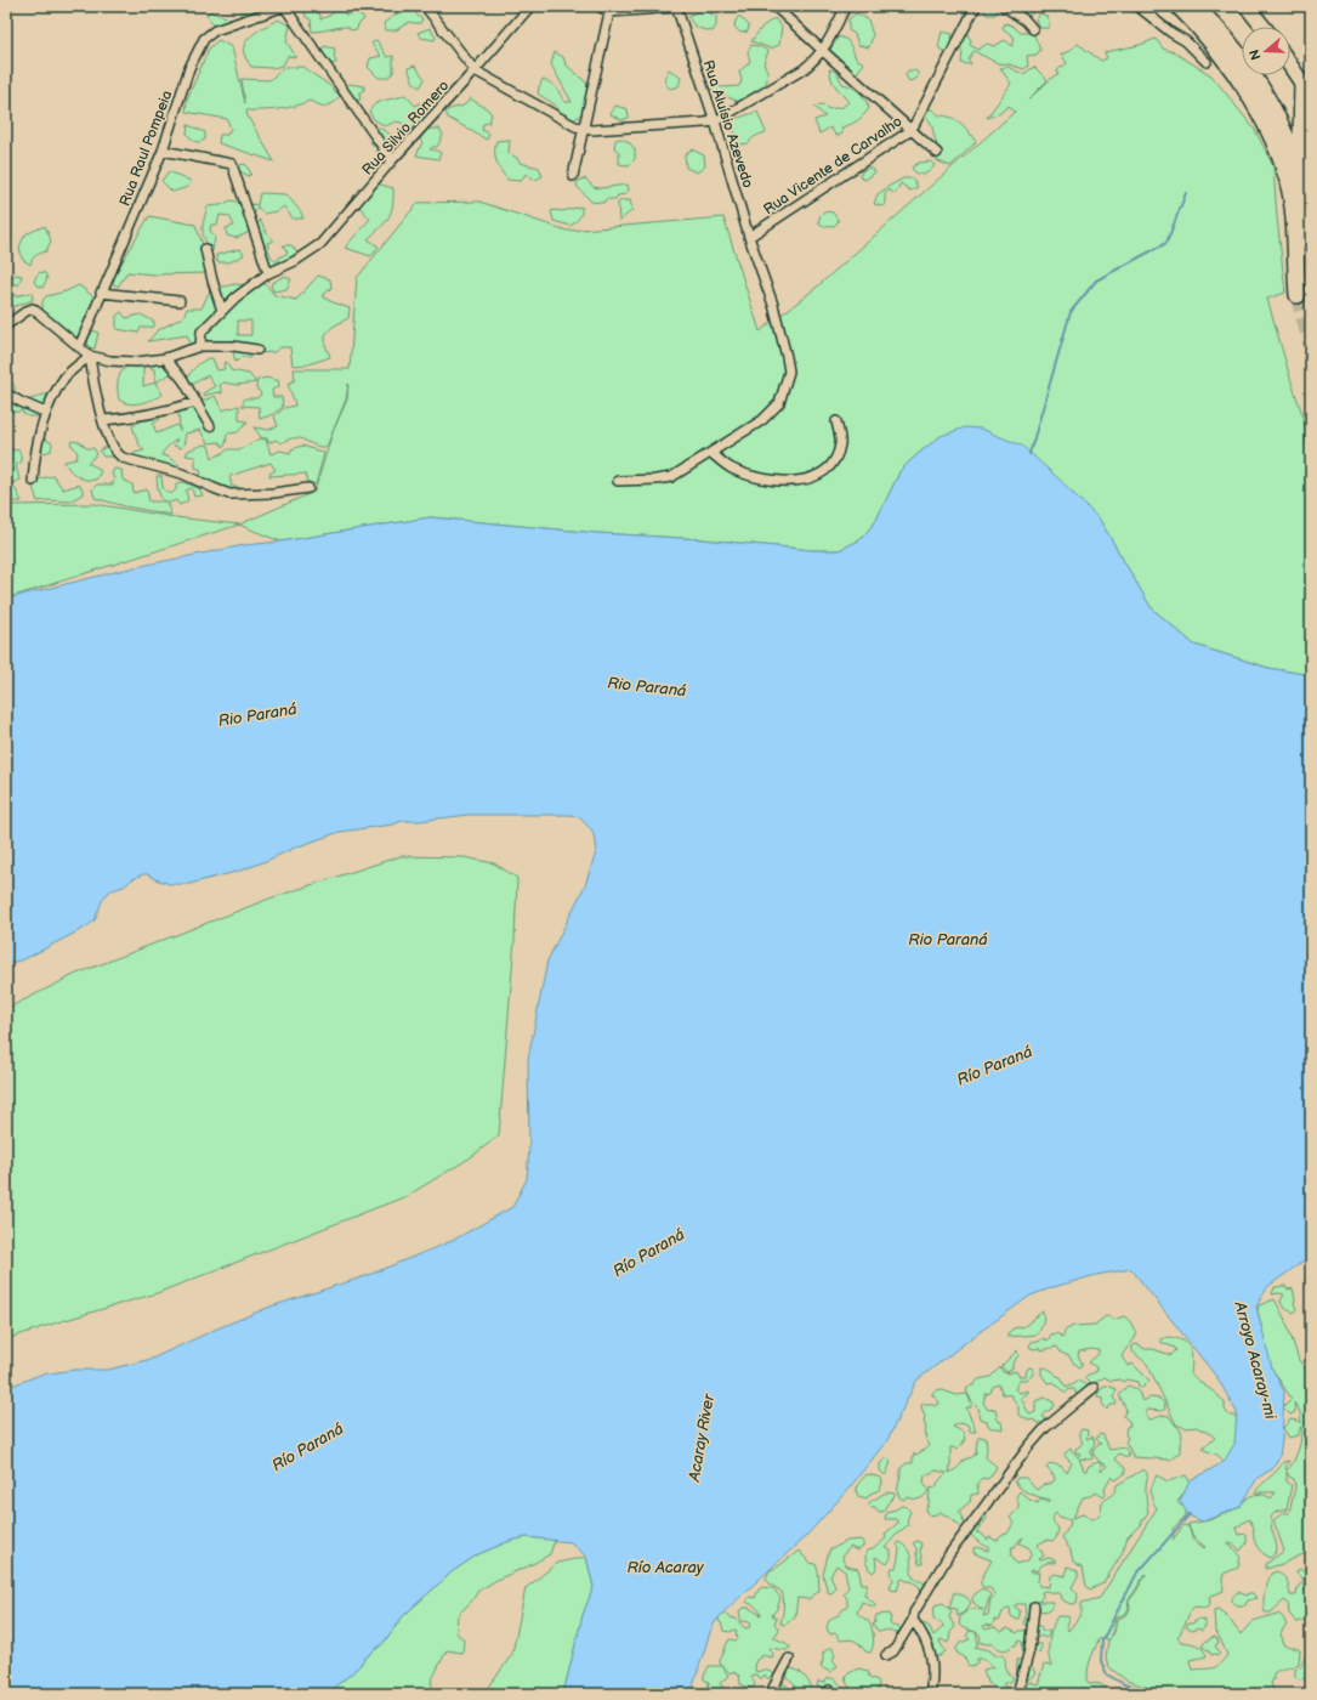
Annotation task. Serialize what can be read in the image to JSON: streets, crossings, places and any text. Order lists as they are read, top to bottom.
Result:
{
  "streets": {
    "street": [
      "Rua Aluísio Azevedo",
      "Rua Silvio Romero",
      "Rua Raul Pompeia",
      "Rua Vicente de Carvalho"
    ]
  },
  "crossings": [
    ["Rua Aluísio Azevedo", "Rua Vicente de Carvalho"]
  ],
  "water": [
    "Rio Paraná",
    "Río Paraná",
    "Arroyo Acaray-mi",
    "Acaray River",
    "Río Acaray"
  ],
  "north": "left"
}
